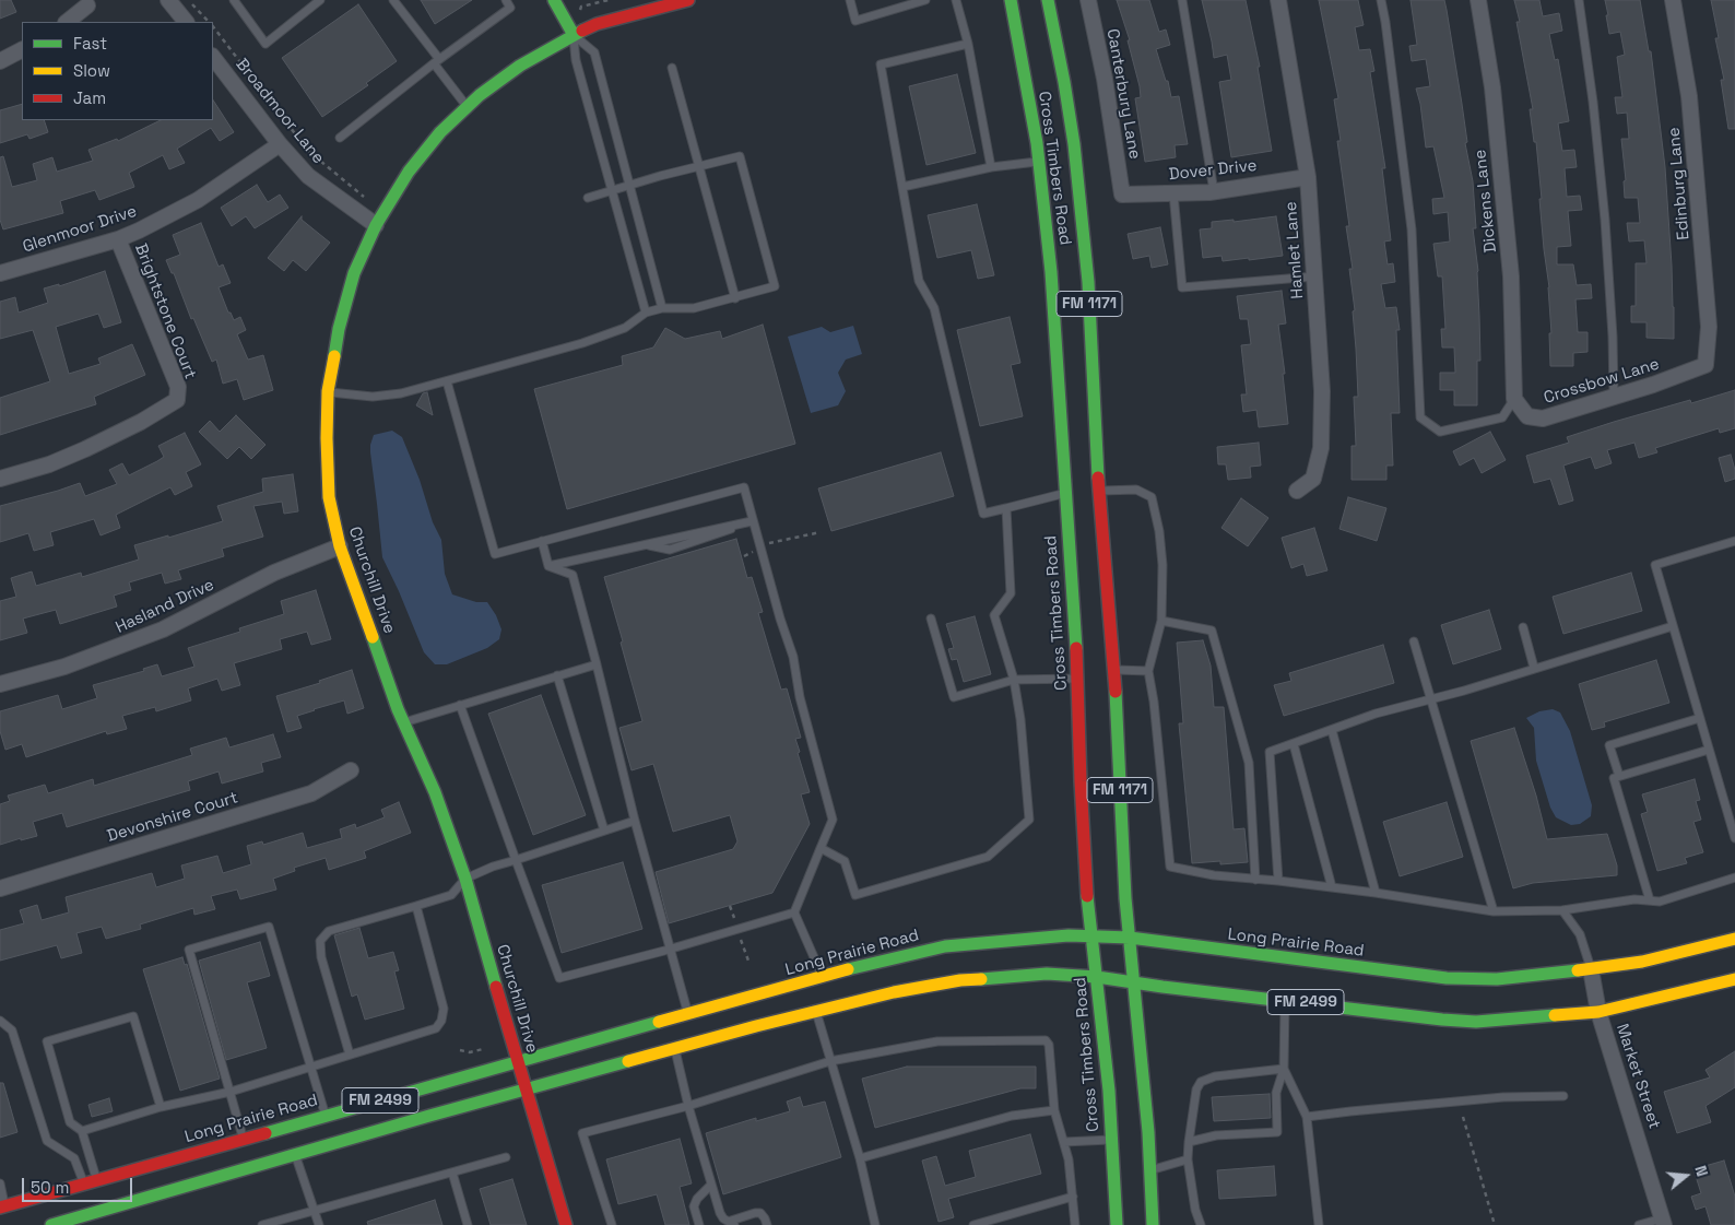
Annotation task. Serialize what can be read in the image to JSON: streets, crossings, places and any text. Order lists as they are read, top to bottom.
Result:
{
  "streets": {
    "main road": [
      "Cross Timbers Road",
      "FM 1171",
      "Churchill Drive",
      "Long Prairie Road",
      "FM 2499"
    ],
    "street": [
      "Canterbury Lane",
      "Broadmoor Lane",
      "Dover Drive",
      "Edinburg Lane",
      "Dickens Lane",
      "Glenmoor Drive",
      "Hamlet Lane",
      "Brightstone Court",
      "Crossbow Lane",
      "Hasland Drive",
      "Devonshire Court",
      "Market Street"
    ]
  },
  "crossings": [
    ["Canterbury Lane", "Dover Drive"],
    ["Broadmoor Lane", "Glenmoor Drive"],
    ["Broadmoor Lane", "Churchill Drive"],
    ["Cross Timbers Road", "Long Prairie Road"],
    ["Dover Drive", "Hamlet Lane"],
    ["Edinburg Lane", "Crossbow Lane"],
    ["Dickens Lane", "Crossbow Lane"],
    ["Glenmoor Drive", "Brightstone Court"],
    ["Churchill Drive", "Hasland Drive"],
    ["Churchill Drive", "Long Prairie Road"],
    ["Long Prairie Road", "Market Street"]
  ],
  "legend": ["Fast", "Slow", "Jam"],
  "scale_bar": "50 m",
  "north": "right"
}
